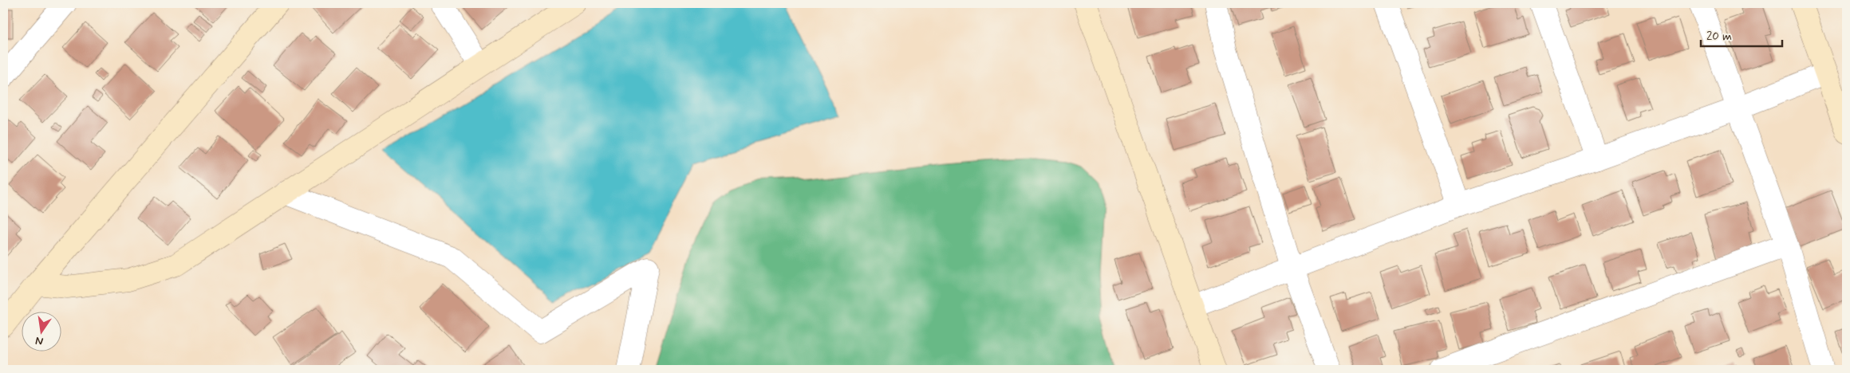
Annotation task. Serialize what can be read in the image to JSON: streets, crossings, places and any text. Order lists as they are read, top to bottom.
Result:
{
  "scale_bar": "20 m",
  "north": "bottom"
}
